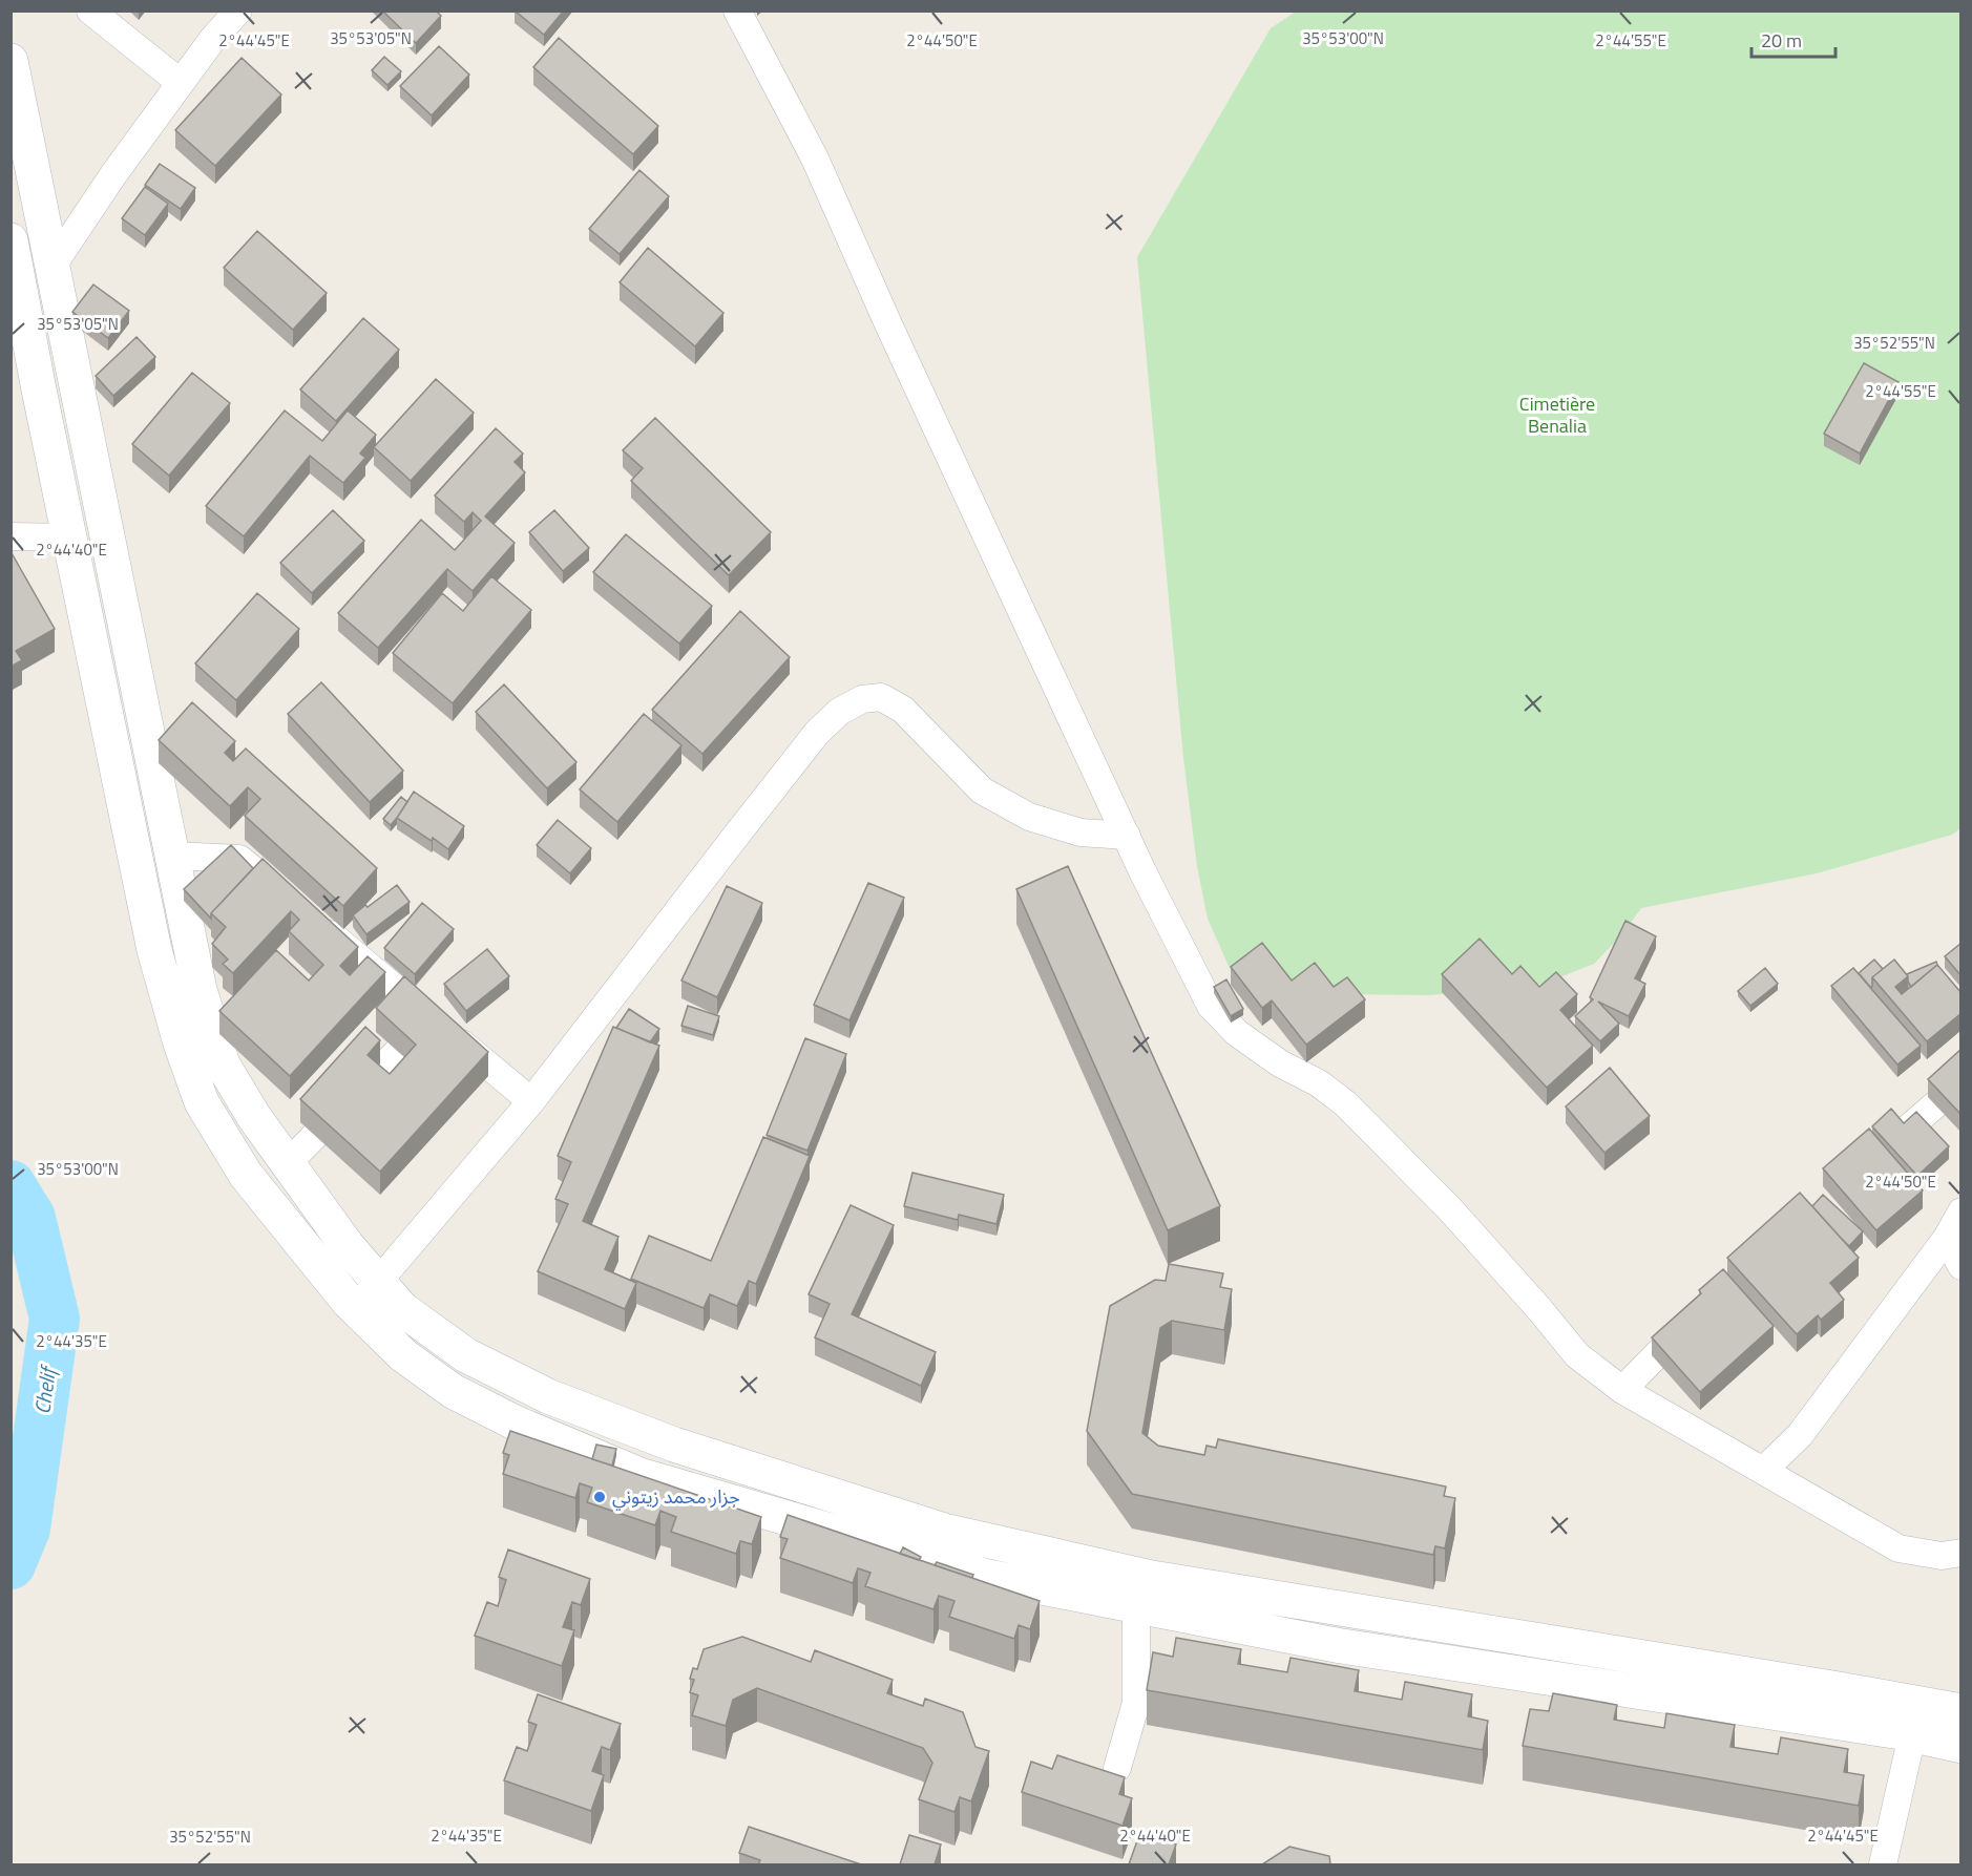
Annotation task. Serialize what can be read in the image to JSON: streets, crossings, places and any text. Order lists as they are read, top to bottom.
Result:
{
  "water": ["Chelif"],
  "parks": ["Cimetière Benalia"],
  "places": ["جزار محمد زيتوني"],
  "scale_bar": "20 m",
  "coordinates": [
    "35°53'05\"N",
    "35°53'00\"N",
    "2°44'55\"E",
    "2°44'45\"E",
    "2°44'50\"E",
    "35°52'55\"N",
    "2°44'40\"E",
    "2°44'35\"E"
  ]
}
